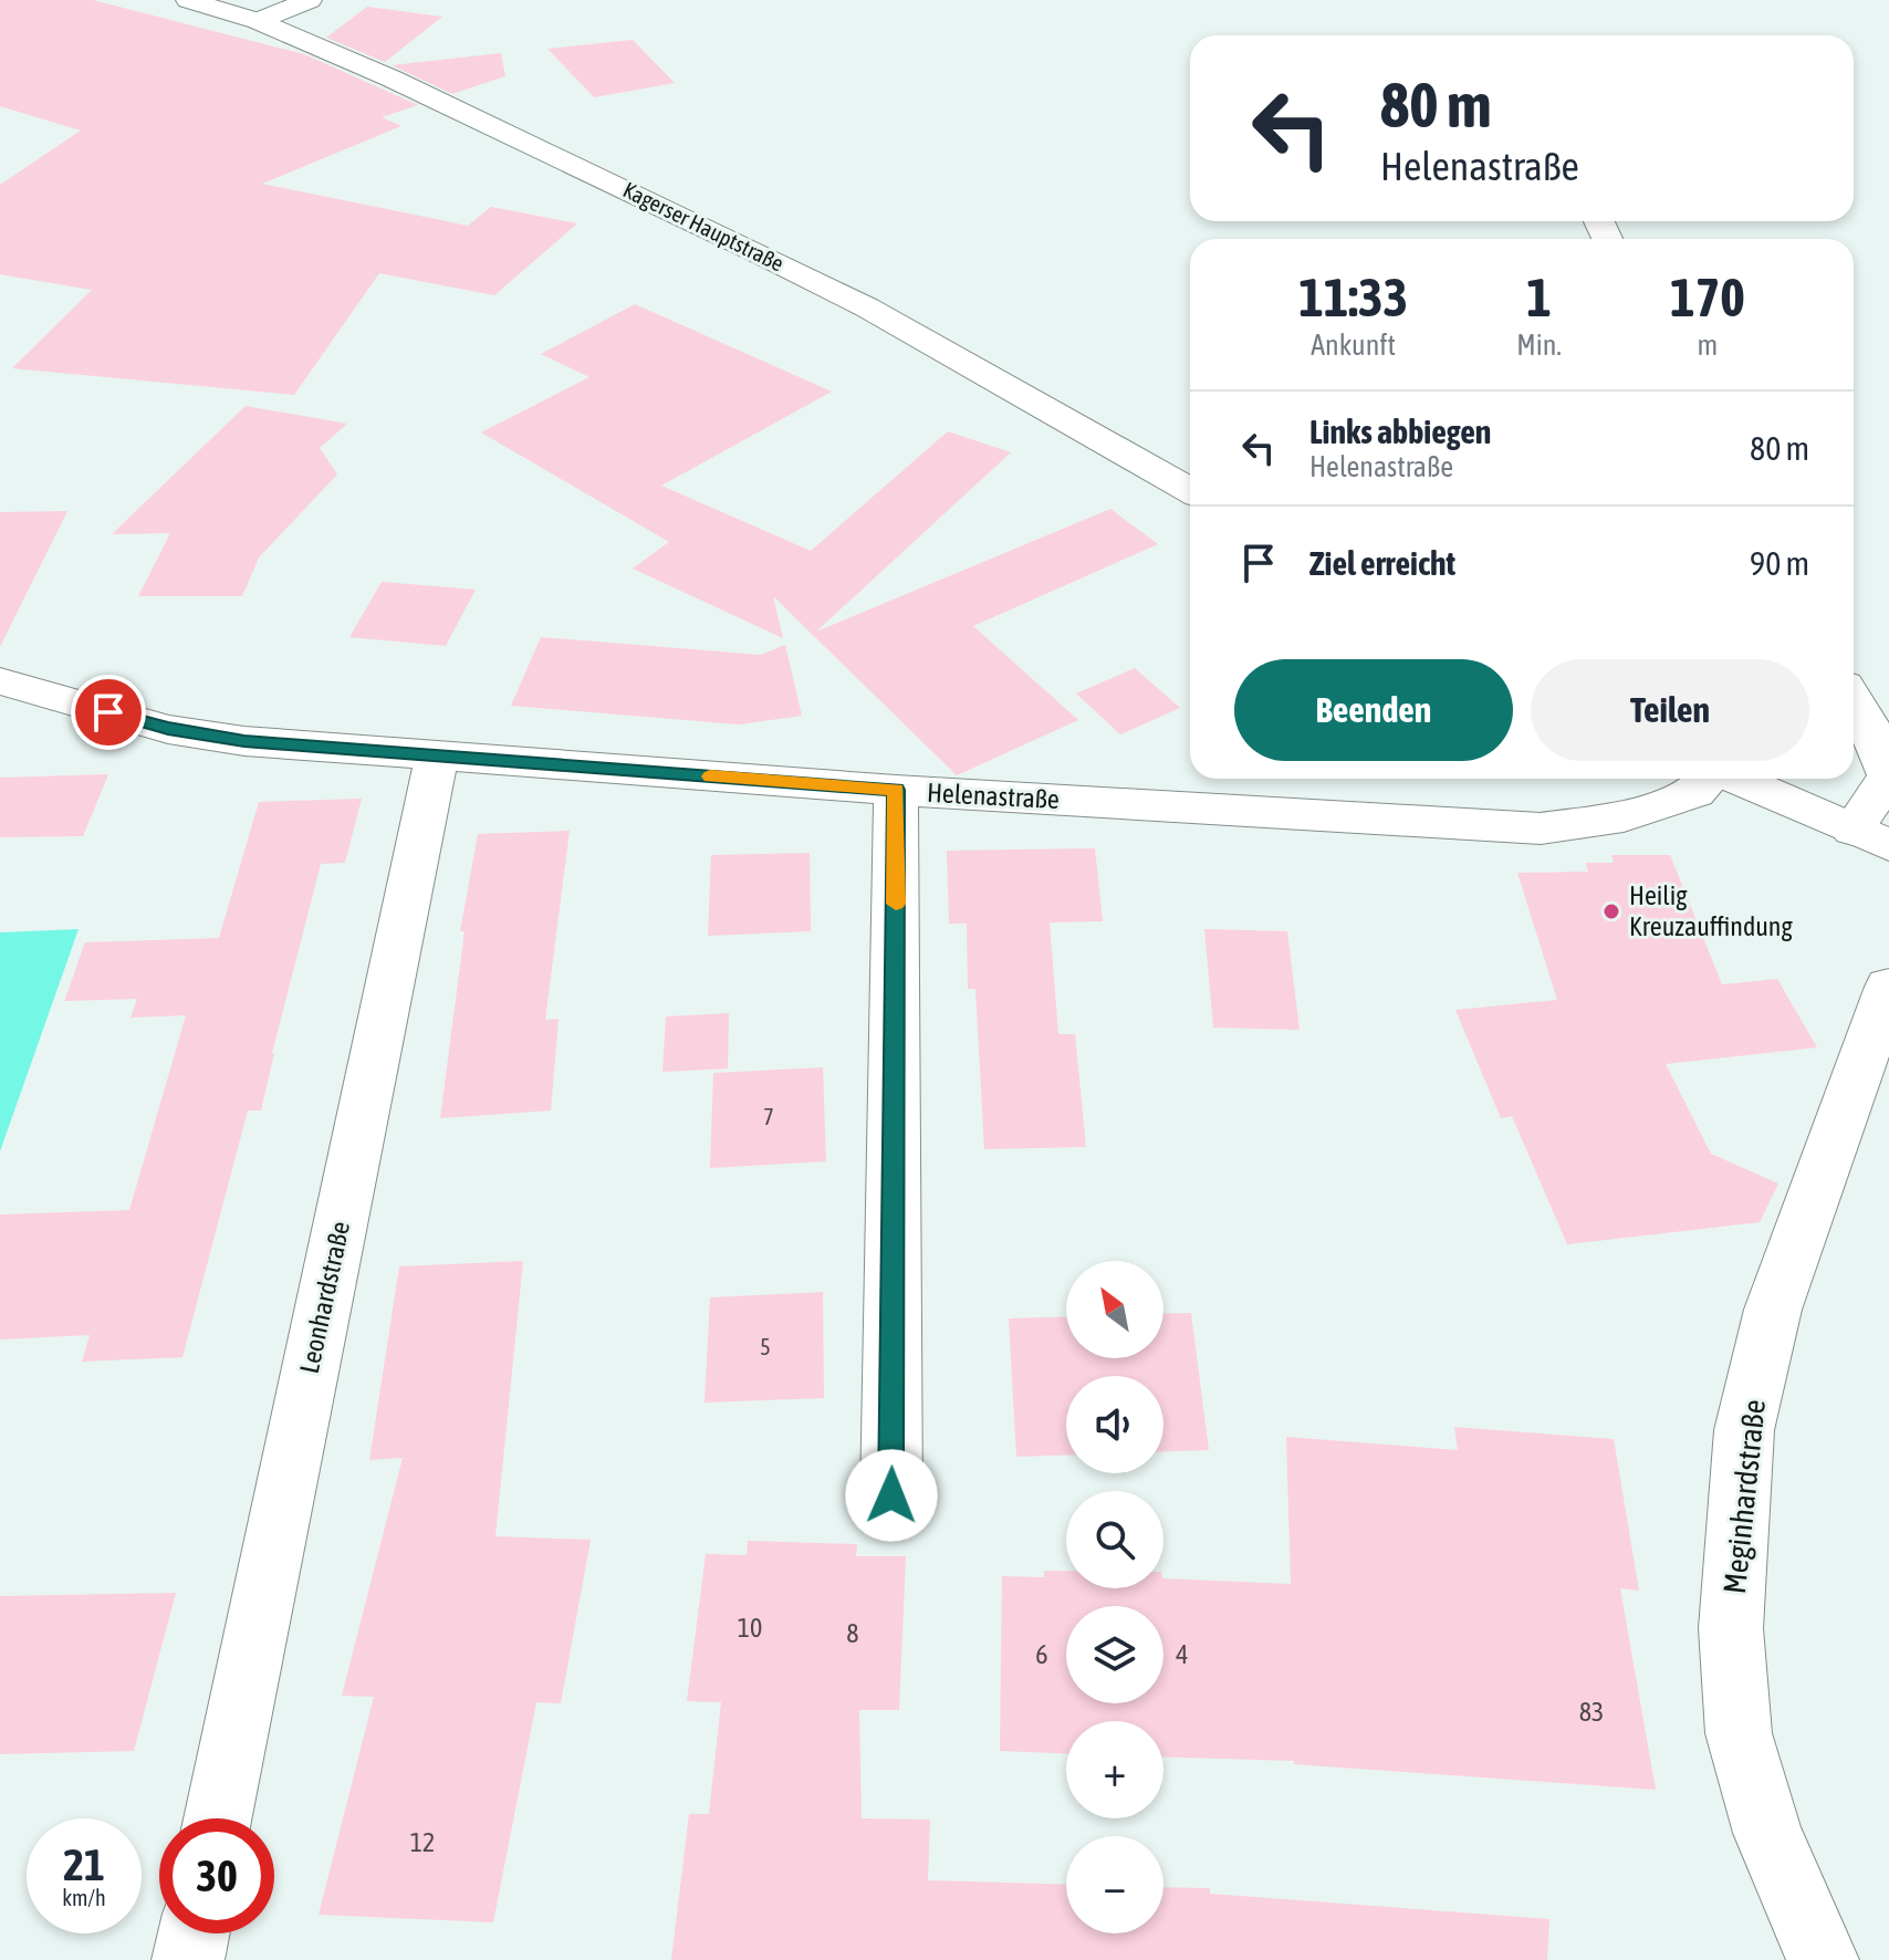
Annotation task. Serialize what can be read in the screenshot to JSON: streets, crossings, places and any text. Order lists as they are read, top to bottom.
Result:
{
  "streets": {
    "street": [
      "Kagerser Hauptstraße",
      "Helenastraße",
      "Leonhardstraße",
      "Meginhardstraße"
    ]
  },
  "crossings": [
    ["Helenastraße", "Leonhardstraße"]
  ],
  "places": ["Heilig Kreuzauffindung"],
  "house_numbers": [
    "7",
    "5",
    "10",
    "8",
    "6",
    "4",
    "83",
    "12"
  ],
  "north": "top left",
  "page": {
    "turn": ["80 m", "Helenastraße"],
    "eta": [
      "11:33",
      "Ankunft",
      "1",
      "Min.",
      "170",
      "m"
    ],
    "list": [
      {
        "name": "Links abbiegen",
        "note": "Helenastraße",
        "value": "80 m"
      },
      {
        "name": "Ziel erreicht",
        "value": "90 m"
      }
    ],
    "buttons": ["Beenden", "Teilen"],
    "map_buttons": ["+", "−"],
    "speed": "21 km/h",
    "limit": "30"
  }
}
